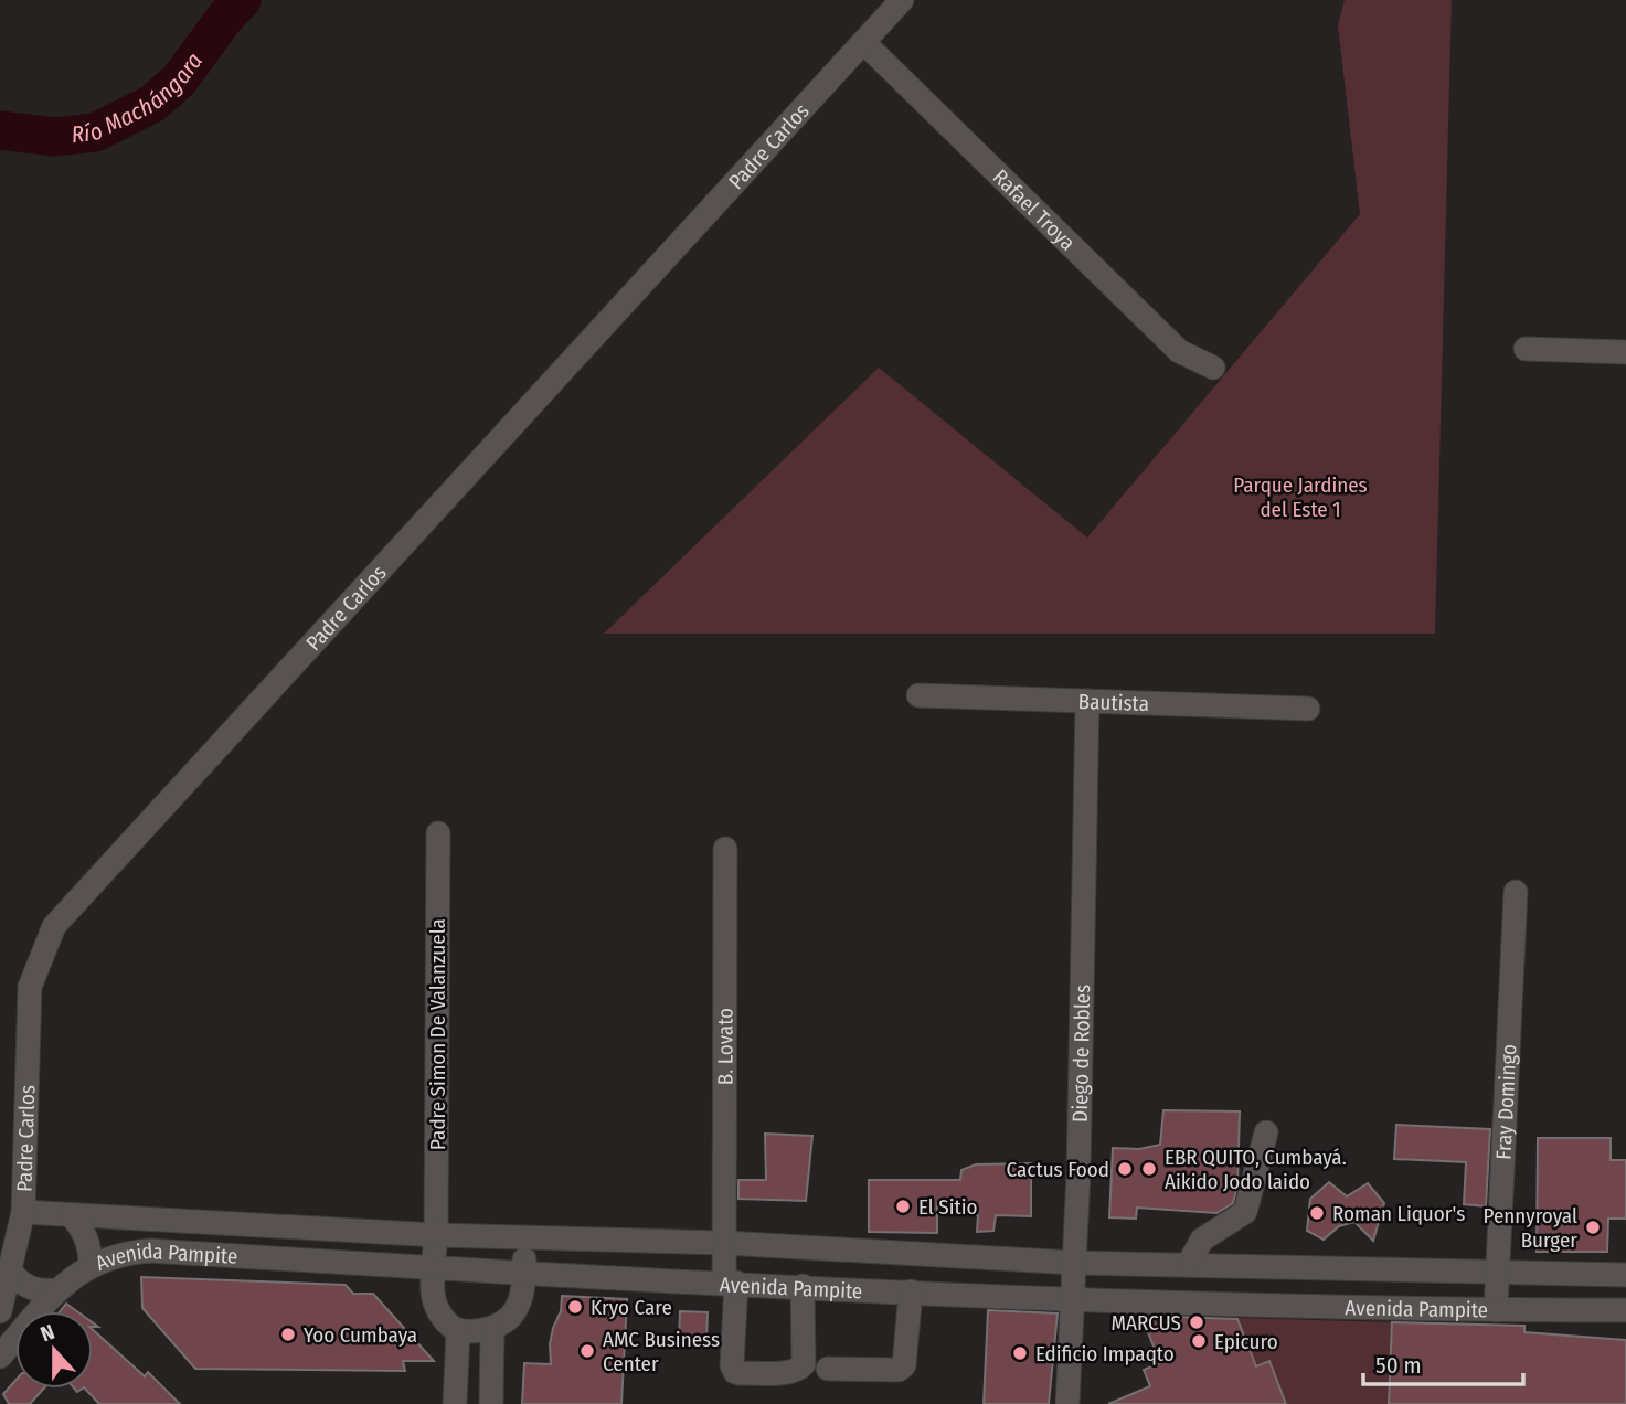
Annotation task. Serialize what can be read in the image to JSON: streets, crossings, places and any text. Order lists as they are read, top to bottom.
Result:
{
  "streets": {
    "street": [
      "Padre Carlos",
      "Rafael Troya",
      "Bautista",
      "Padre Simon De Valanzuela",
      "B. Lovato",
      "Diego de Robles",
      "Fray Domingo",
      "Avenida Pampite"
    ]
  },
  "crossings": [
    ["Padre Carlos", "Rafael Troya"],
    ["Padre Carlos", "Avenida Pampite"],
    ["Bautista", "Diego de Robles"],
    ["Padre Simon De Valanzuela", "Avenida Pampite"],
    ["B. Lovato", "Avenida Pampite"],
    ["Diego de Robles", "Avenida Pampite"],
    ["Fray Domingo", "Avenida Pampite"]
  ],
  "water": ["Río Machángara"],
  "parks": ["Parque Jardines del Este 1"],
  "places": [
    "Cactus Food",
    "EBR QUITO, Cumbayá. Aikido Jodo laido",
    "El Sitio",
    "Roman Liquor's",
    "Pennyroyal Burger",
    "Kryo Care",
    "MARCUS",
    "Yoo Cumbaya",
    "Epicuro",
    "AMC Business Center",
    "Edificio Impaqto"
  ],
  "scale_bar": "50 m",
  "north": "top"
}
